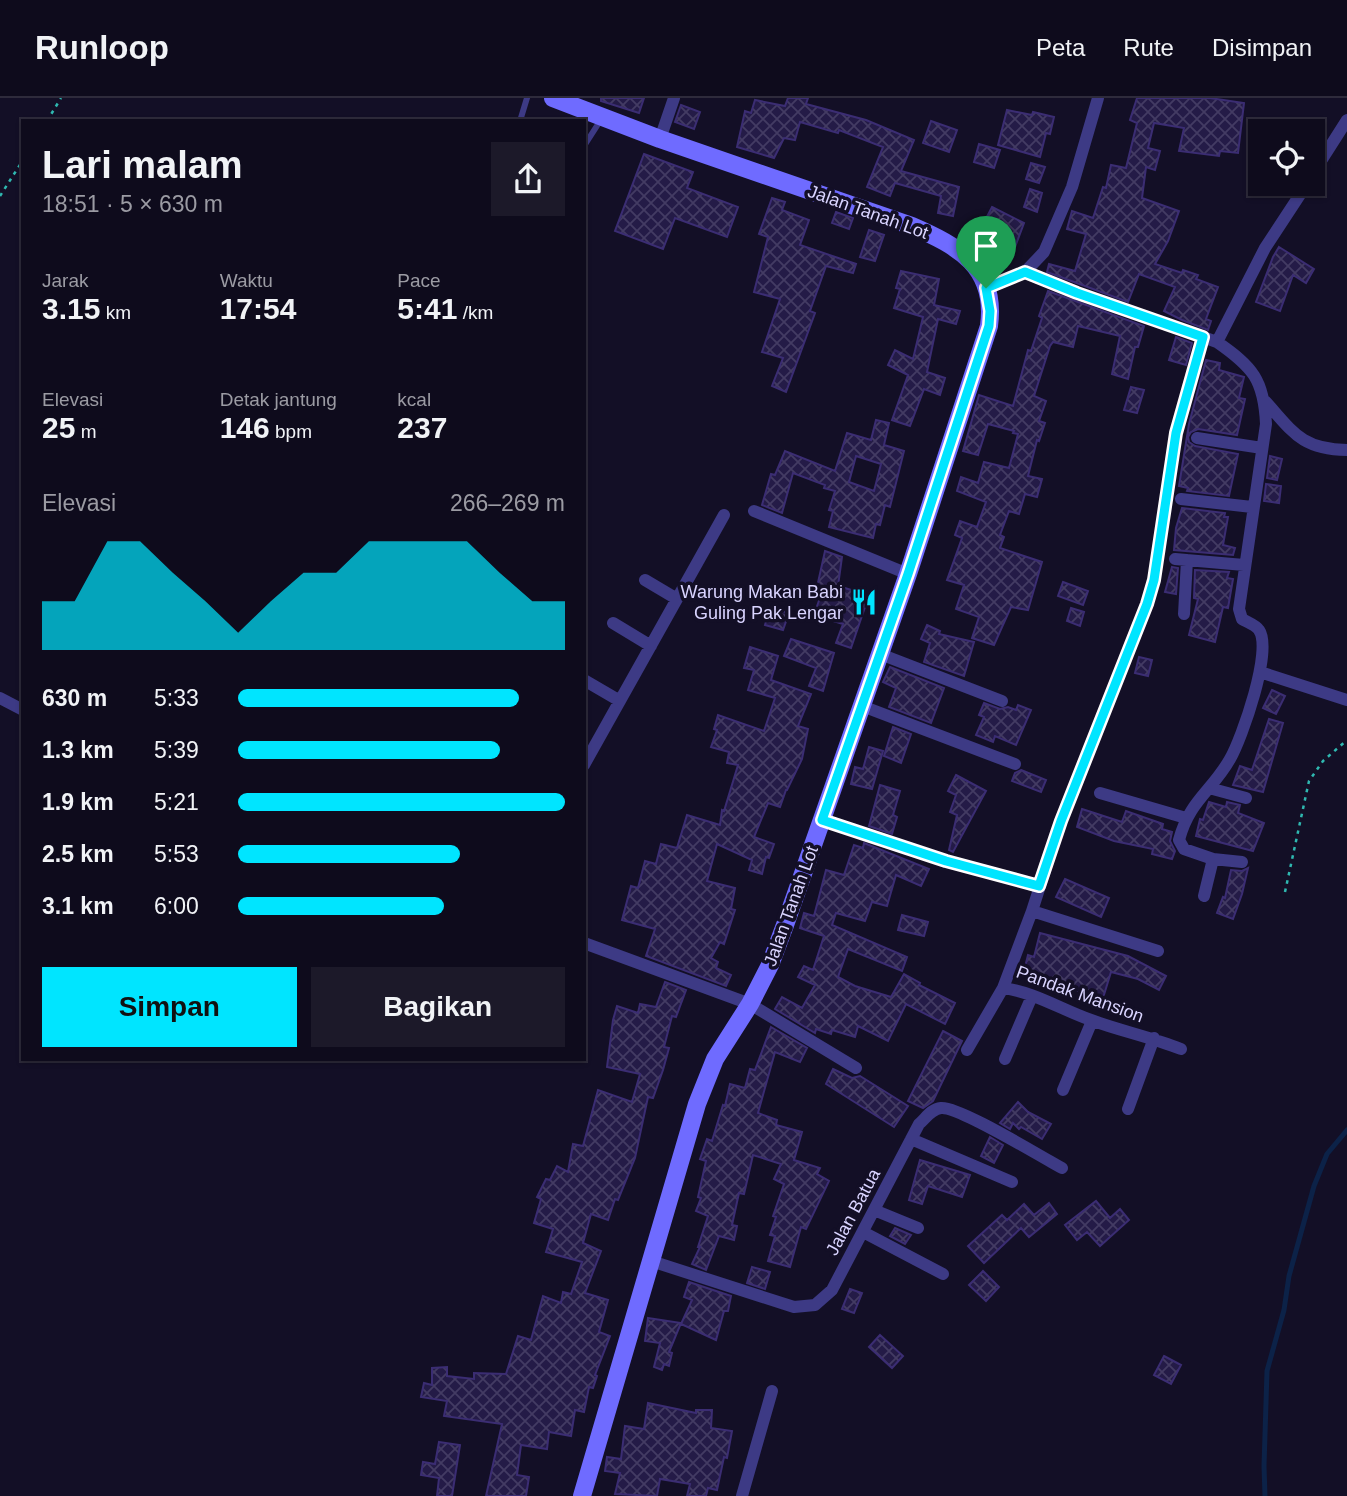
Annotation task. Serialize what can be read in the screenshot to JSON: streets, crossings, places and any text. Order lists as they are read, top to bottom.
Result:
{
  "streets": {
    "main road": ["Jalan Tanah Lot"],
    "street": ["Pandak Mansion", "Jalan Batua"]
  },
  "crossings": [
    ["Jalan Tanah Lot", "Jalan Batua"]
  ],
  "places": {
    "restaurant": ["Warung Makan Babi Guling Pak Lengar"]
  },
  "page": {
    "header": "Runloop",
    "nav": ["Peta", "Rute", "Disimpan"],
    "heading": ["Lari malam", "18:51 · 5 × 630 m"],
    "stats": [
      ["Jarak", "3.15 km"],
      ["Waktu", "17:54"],
      ["Pace", "5:41 /km"],
      ["Elevasi", "25 m"],
      ["Detak jantung", "146 bpm"],
      ["kcal", "237"]
    ],
    "chart": ["Elevasi", "266–269 m"],
    "list": [
      {
        "name": "630 m",
        "note": "5:33"
      },
      {
        "name": "1.3 km",
        "note": "5:39"
      },
      {
        "name": "1.9 km",
        "note": "5:21"
      },
      {
        "name": "2.5 km",
        "note": "5:53"
      },
      {
        "name": "3.1 km",
        "note": "6:00"
      }
    ],
    "buttons": ["Simpan", "Bagikan"]
  }
}
